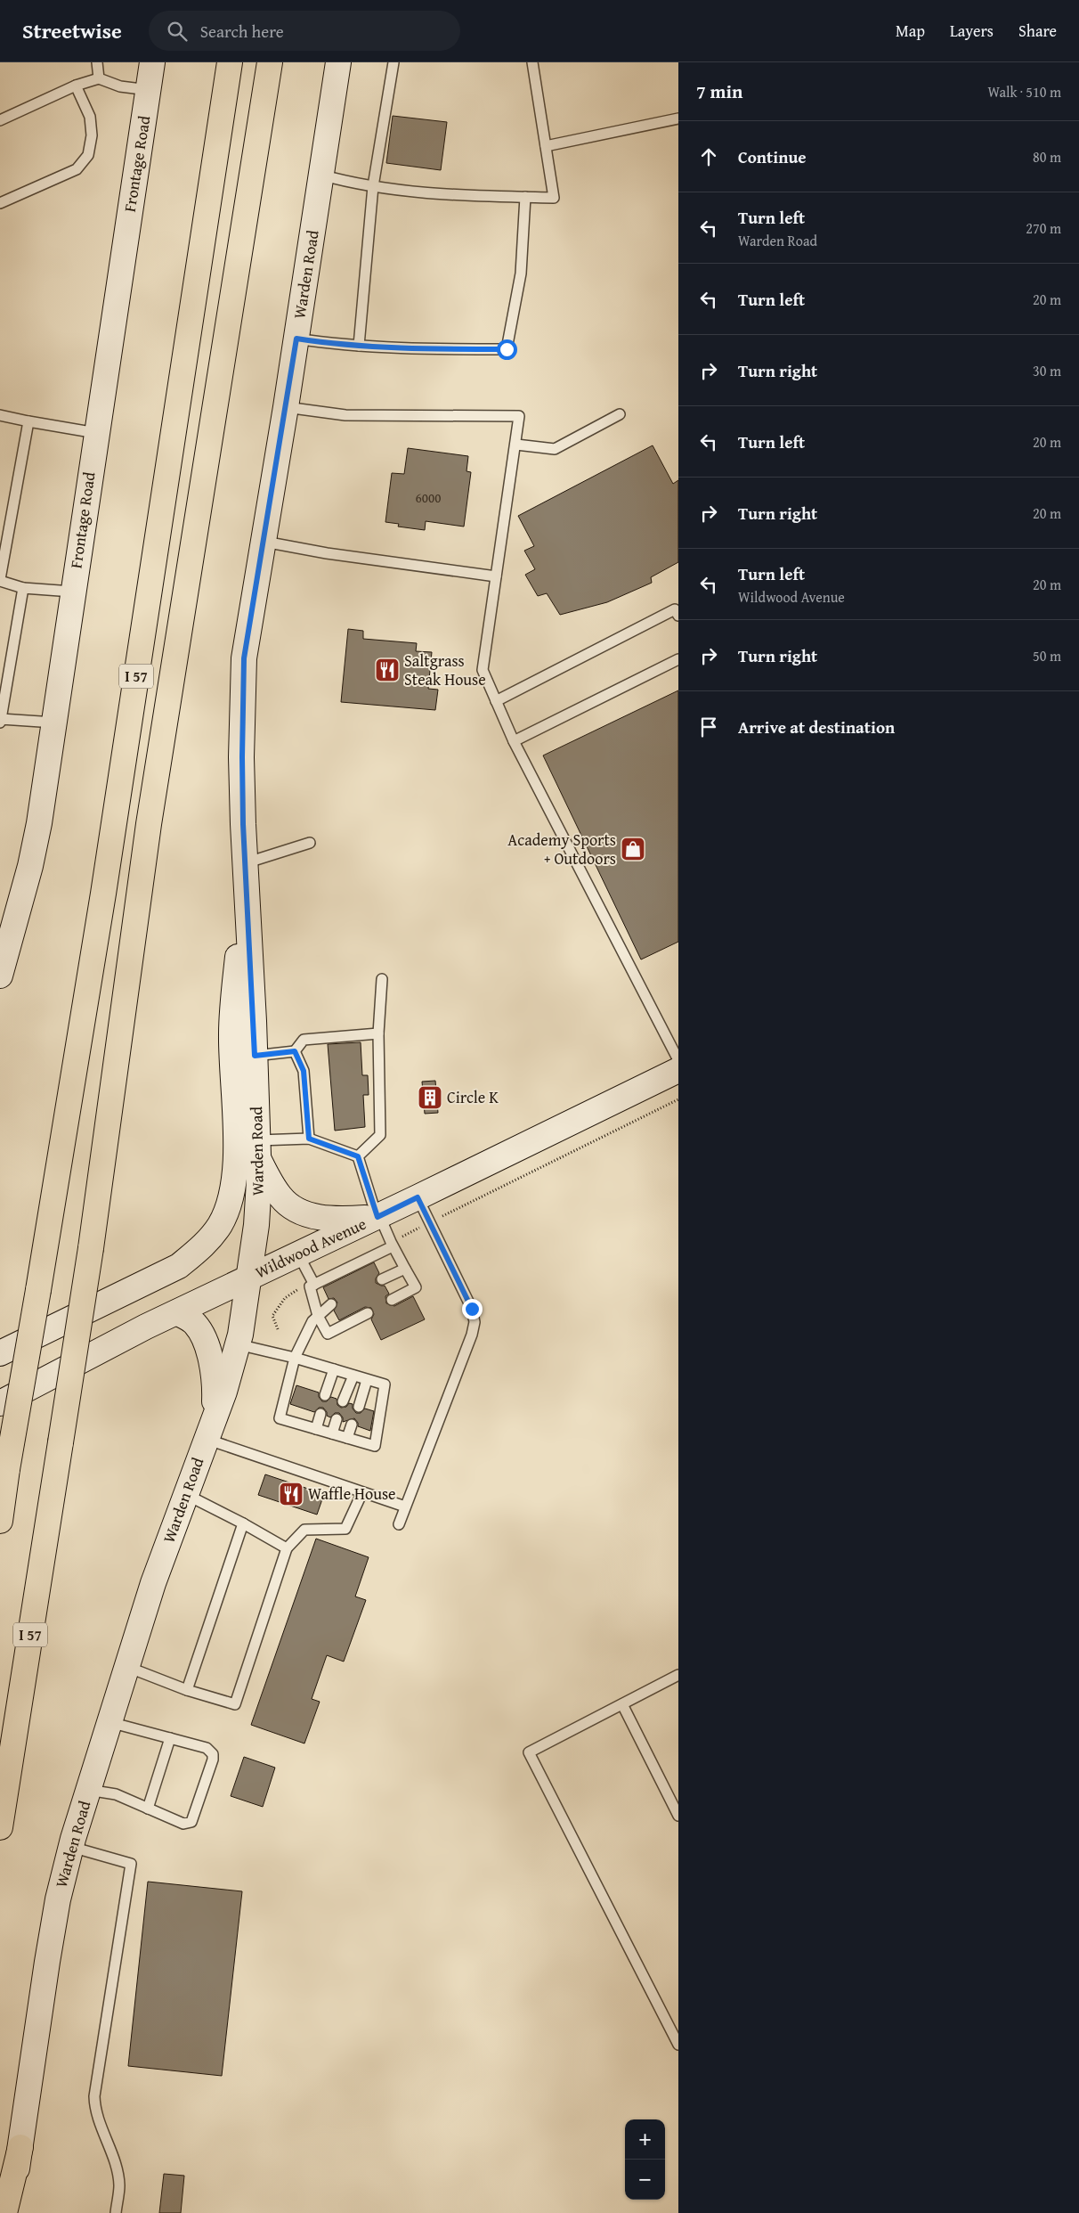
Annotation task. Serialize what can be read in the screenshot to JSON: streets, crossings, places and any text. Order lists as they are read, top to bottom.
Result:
{
  "streets": {
    "highway": ["I 57"],
    "main road": ["Frontage Road", "Warden Road", "Wildwood Avenue"]
  },
  "crossings": [
    ["Warden Road", "Wildwood Avenue"]
  ],
  "places": {
    "restaurant": ["Saltgrass Steak House", "Waffle House"],
    "shop": ["Academy Sports + Outdoors"],
    "building": ["Circle K"]
  },
  "house_numbers": ["6000"],
  "page": {
    "header": "Streetwise",
    "search": "Search here",
    "nav": ["Map", "Layers", "Share"],
    "heading": ["7 min", "Walk · 510 m"],
    "list": [
      ["Continue", "80 m"],
      ["Turn left", "Warden Road", "270 m"],
      ["Turn left", "20 m"],
      ["Turn right", "30 m"],
      ["Turn left", "20 m"],
      ["Turn right", "20 m"],
      ["Turn left", "Wildwood Avenue", "20 m"],
      ["Turn right", "50 m"],
      "Arrive at destination"
    ],
    "map_buttons": ["+", "−"]
  }
}
